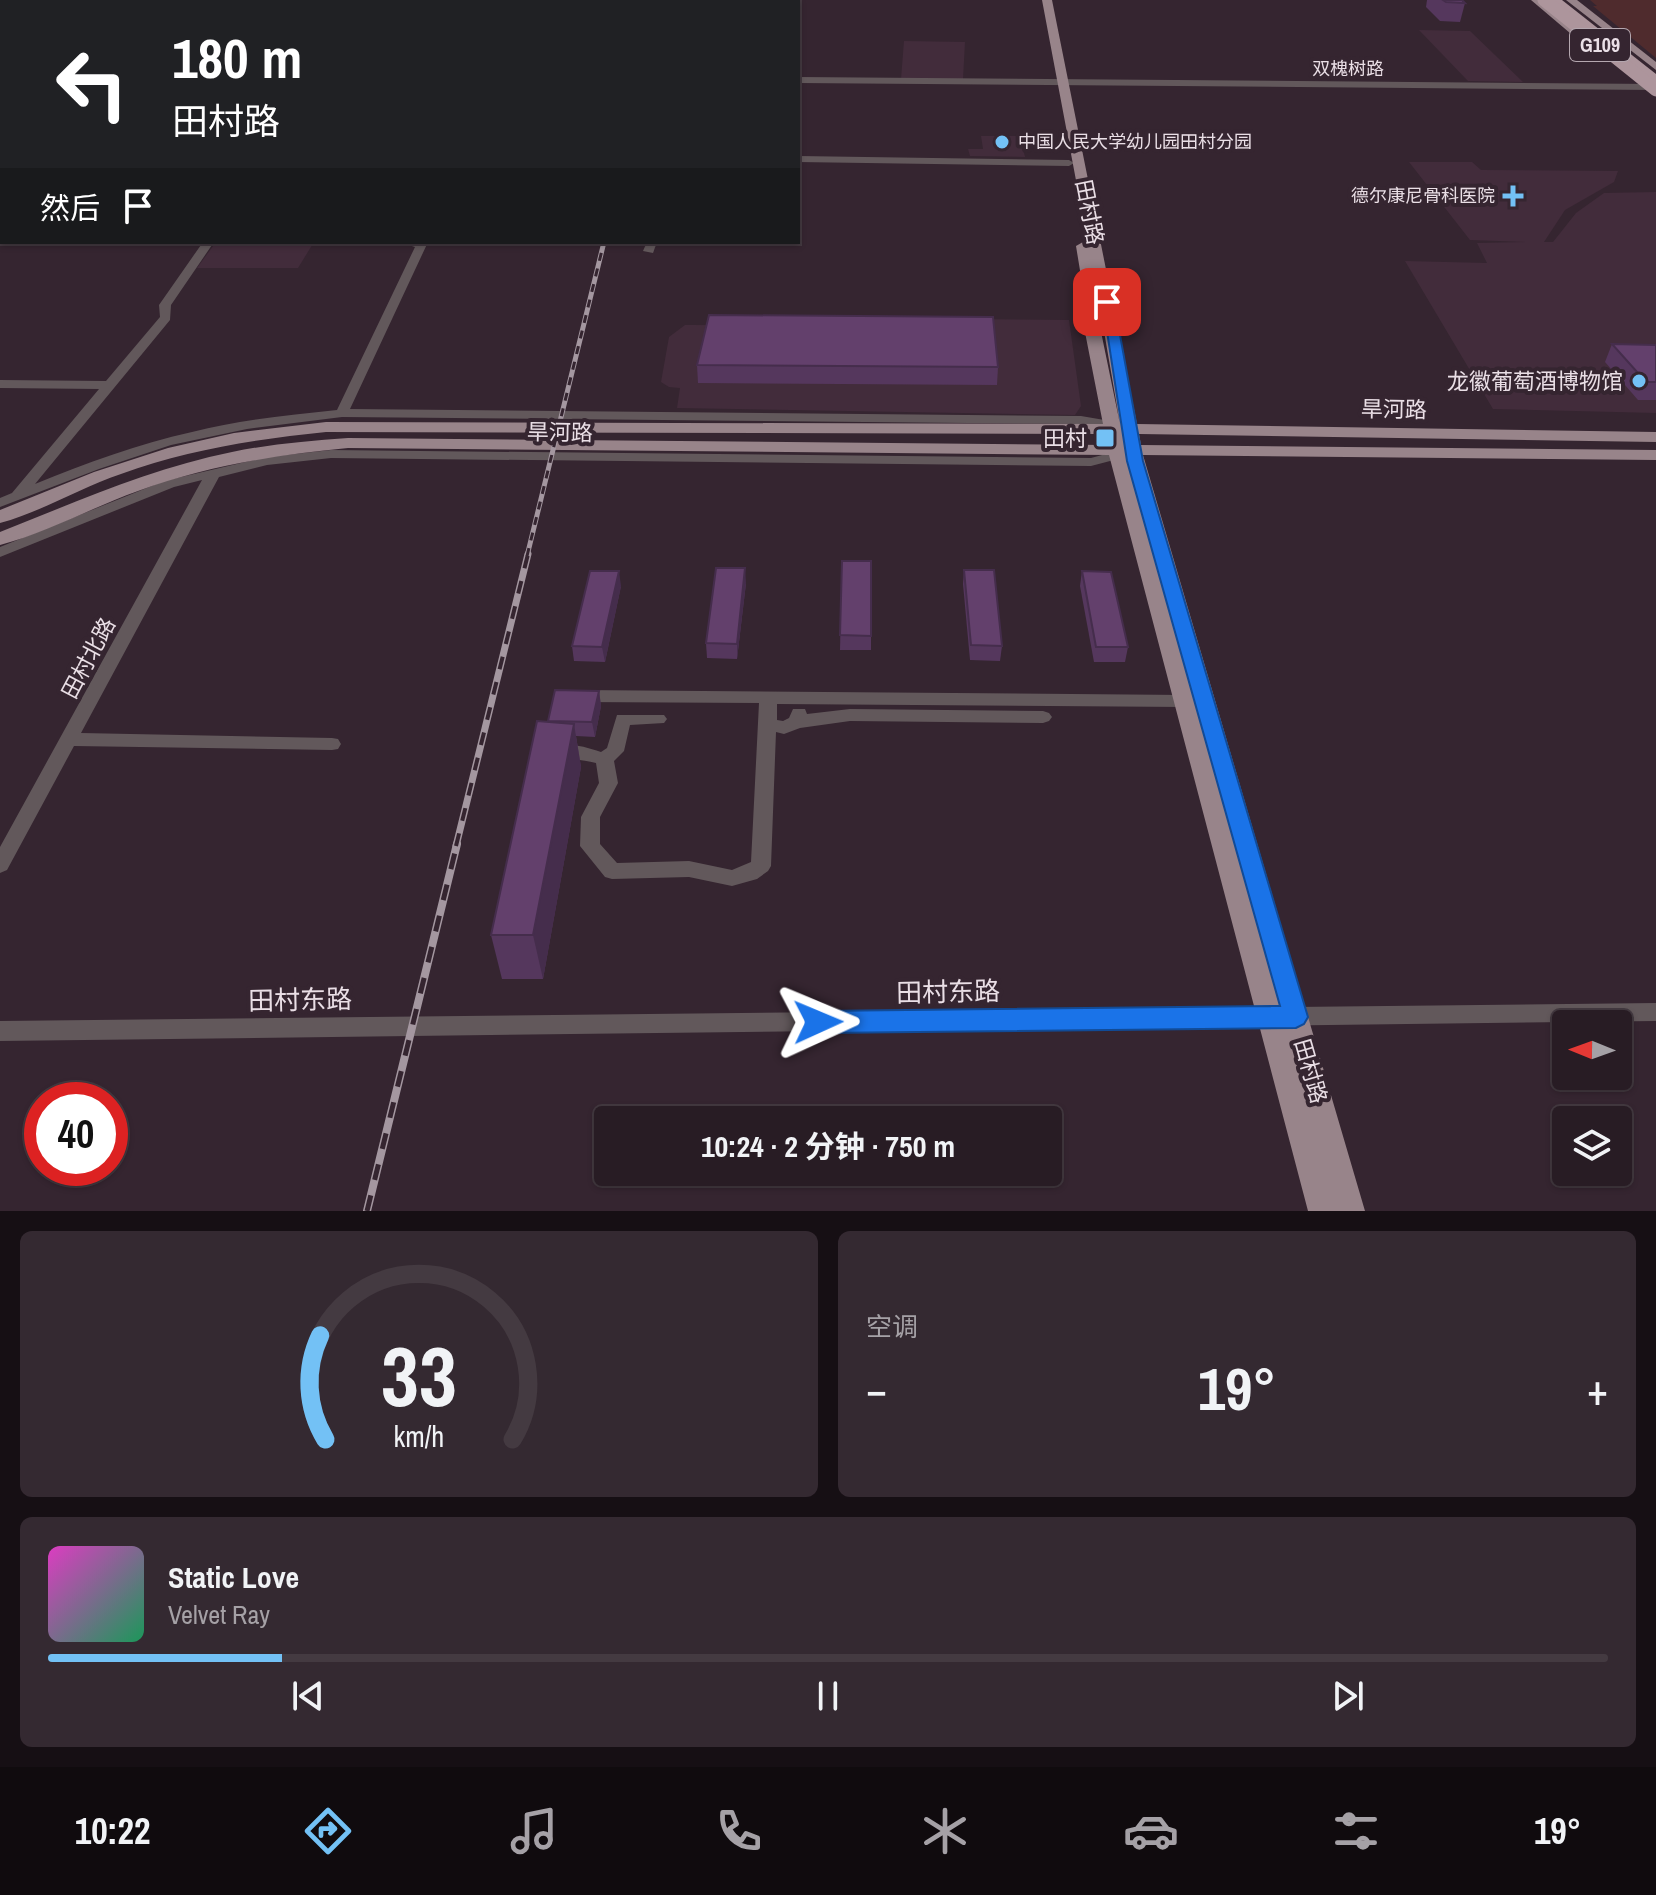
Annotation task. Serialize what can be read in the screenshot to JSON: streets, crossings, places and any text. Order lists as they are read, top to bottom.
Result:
{
  "streets": {
    "highway": ["G109"],
    "main road": ["田村路", "旱河路"],
    "street": ["双槐树路", "田村北路", "田村东路"]
  },
  "crossings": [
    ["G109", "双槐树路"],
    ["双槐树路", "田村路"],
    ["田村路", "旱河路"],
    ["田村路", "田村东路"],
    ["旱河路", "田村北路"]
  ],
  "places": {
    "other": ["中国人民大学幼儿园田村分园", "龙徽葡萄酒博物馆"],
    "health": ["德尔康尼骨科医院"],
    "transit": ["田村"]
  },
  "north": "left",
  "page": {
    "turn": ["180 m", "田村路"],
    "then": "然后",
    "limit": "40",
    "trip": "10:24 · 2 分钟 · 750 m",
    "tile": "空调",
    "heat": ["−", "19°", "+"],
    "song": ["Static Love", "Velvet Ray"],
    "tabs": ["10:22", "19°"],
    "gauge": ["33", "km/h"]
  }
}
